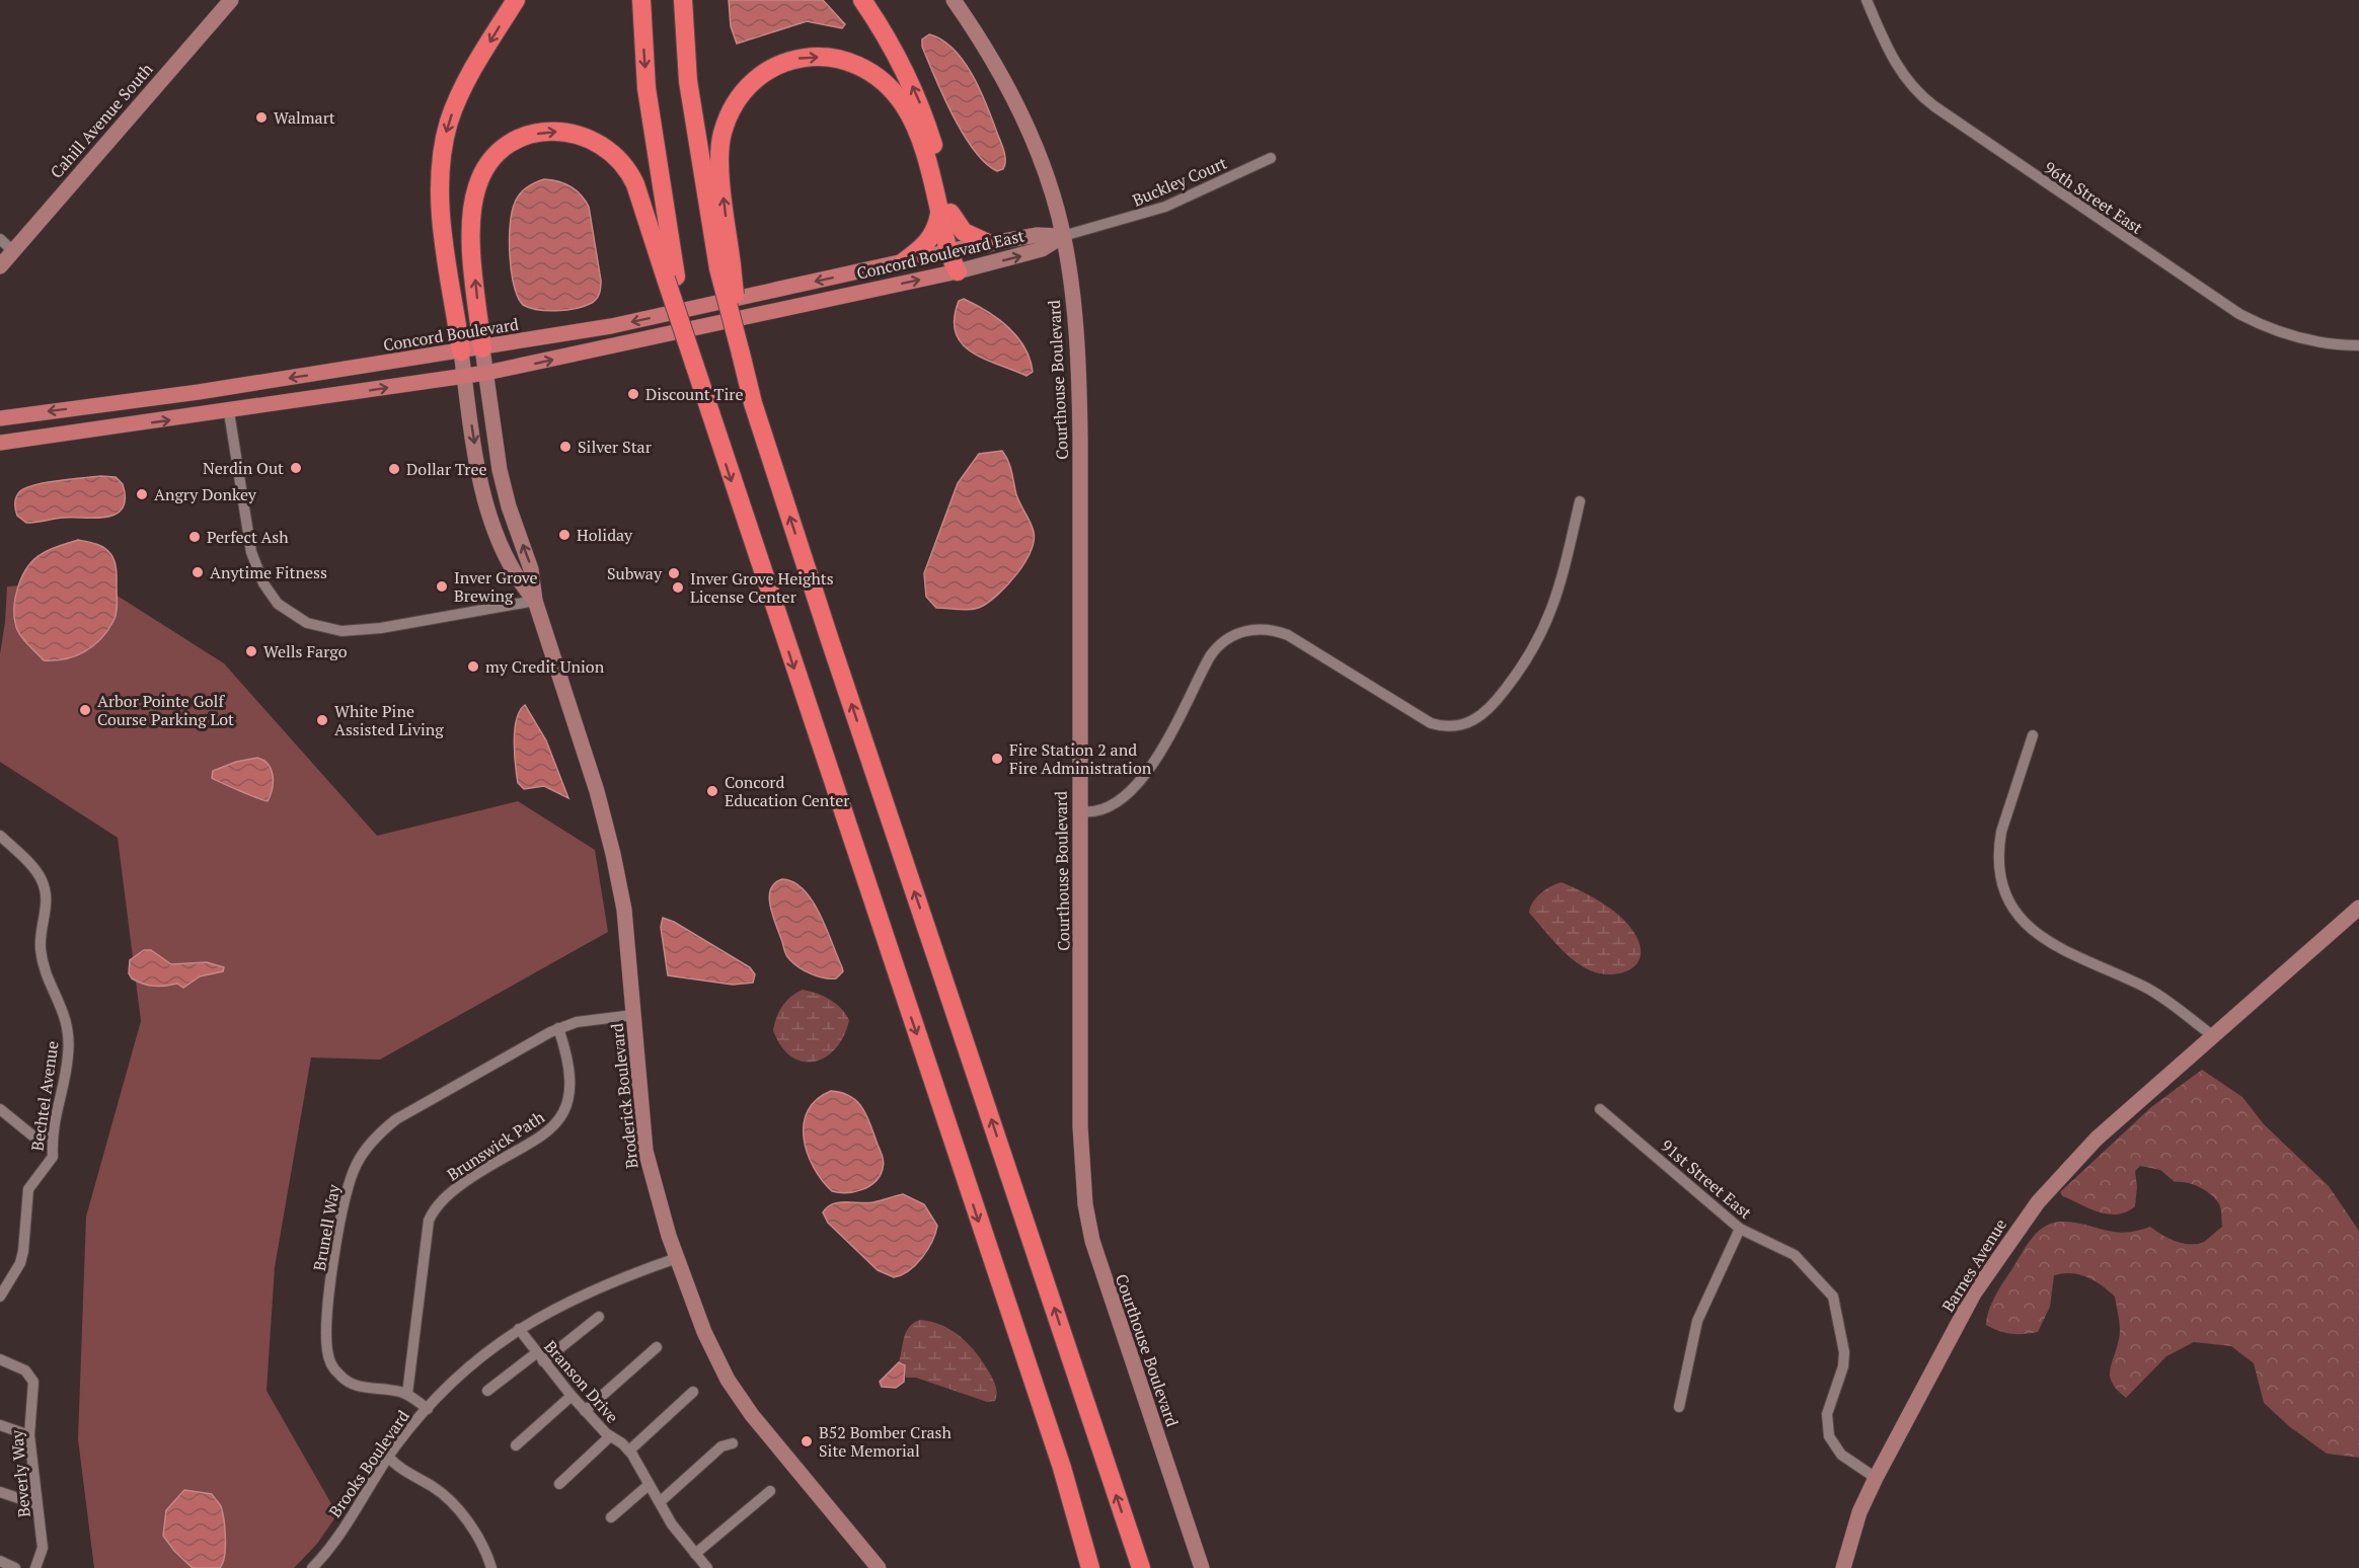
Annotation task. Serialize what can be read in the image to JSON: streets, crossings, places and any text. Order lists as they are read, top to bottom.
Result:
{
  "streets": {
    "main road": ["Concord Boulevard East", "Concord Boulevard"],
    "street": [
      "Cahill Avenue South",
      "Buckley Court",
      "96th Street East",
      "Courthouse Boulevard",
      "Bechtel Avenue",
      "Broderick Boulevard",
      "Brunswick Path",
      "91st Street East",
      "Brunell Way",
      "Barnes Avenue",
      "Branson Drive",
      "Brooks Boulevard",
      "Beverly Way"
    ]
  },
  "crossings": [
    ["Buckley Court", "Concord Boulevard East"],
    ["Buckley Court", "Courthouse Boulevard"],
    ["Concord Boulevard East", "Concord Boulevard"],
    ["Concord Boulevard East", "Courthouse Boulevard"],
    ["Concord Boulevard East", "Broderick Boulevard"],
    ["Concord Boulevard", "Broderick Boulevard"],
    ["Broderick Boulevard", "Brunell Way"],
    ["Broderick Boulevard", "Brooks Boulevard"],
    ["Brunswick Path", "Brunell Way"],
    ["91st Street East", "Barnes Avenue"],
    ["Brunell Way", "Brooks Boulevard"],
    ["Branson Drive", "Brooks Boulevard"]
  ],
  "one_way": ["Concord Boulevard East"],
  "places": [
    "Walmart",
    "Discount Tire",
    "Silver Star",
    "Nerdin Out",
    "Dollar Tree",
    "Angry Donkey",
    "Holiday",
    "Perfect Ash",
    "Anytime Fitness",
    "Subway",
    "Inver Grove Brewing",
    "Inver Grove Heights License Center",
    "Wells Fargo",
    "my Credit Union",
    "Arbor Pointe Golf Course Parking Lot",
    "White Pine Assisted Living",
    "Fire Station 2 and Fire Administration",
    "Concord Education Center",
    "B52 Bomber Crash Site Memorial"
  ]
}
